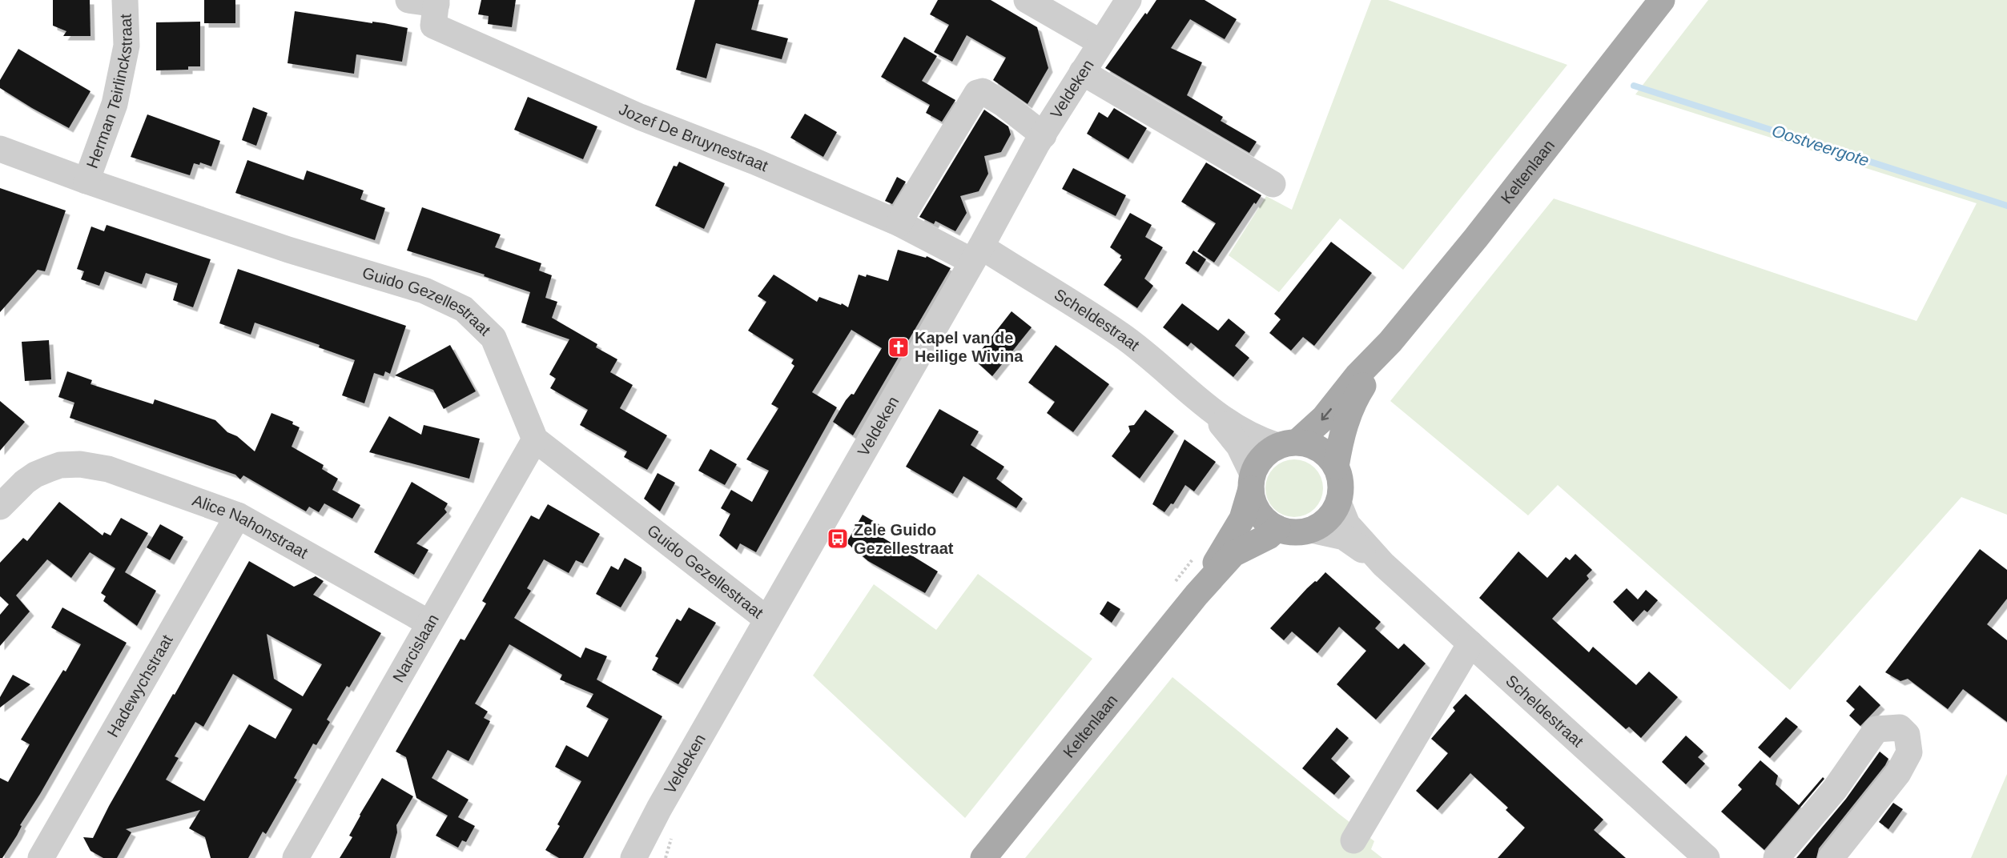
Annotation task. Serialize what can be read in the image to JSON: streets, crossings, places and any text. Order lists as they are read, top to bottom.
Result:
{
  "streets": {
    "main road": ["Keltenlaan"],
    "street": [
      "Veldeken",
      "Herman Teirlinckstraat",
      "Jozef De Bruynestraat",
      "Guido Gezellestraat",
      "Scheldestraat",
      "Alice Nahonstraat",
      "Narcislaan",
      "Hadewychstraat"
    ]
  },
  "crossings": [
    ["Veldeken", "Jozef De Bruynestraat"],
    ["Veldeken", "Guido Gezellestraat"],
    ["Veldeken", "Scheldestraat"],
    ["Herman Teirlinckstraat", "Guido Gezellestraat"],
    ["Jozef De Bruynestraat", "Scheldestraat"],
    ["Keltenlaan", "Scheldestraat"],
    ["Guido Gezellestraat", "Narcislaan"],
    ["Alice Nahonstraat", "Narcislaan"],
    ["Alice Nahonstraat", "Hadewychstraat"]
  ],
  "water": ["Oostveergote"],
  "places": {
    "church": ["Kapel van de Heilige Wivina"],
    "bus stop": ["Zele Guido Gezellestraat"]
  }
}
